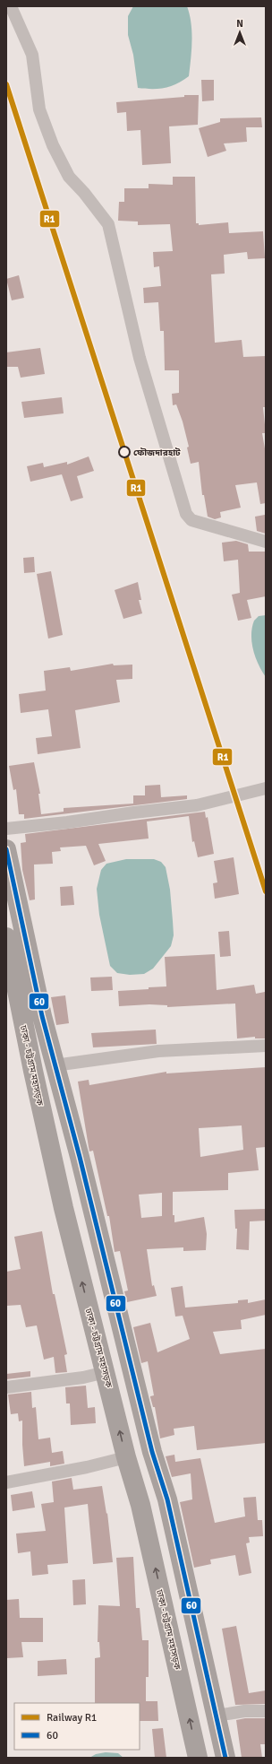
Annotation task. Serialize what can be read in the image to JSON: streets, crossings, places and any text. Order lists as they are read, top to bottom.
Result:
{
  "streets": {
    "highway": ["ঢাকা - চট্টগ্রাম মহাসড়ক"]
  },
  "places": ["ফৌজদারহাট"],
  "lines": ["rail line R1", "transit line 60"],
  "legend": ["Railway R1", "60"],
  "north": "top"
}
